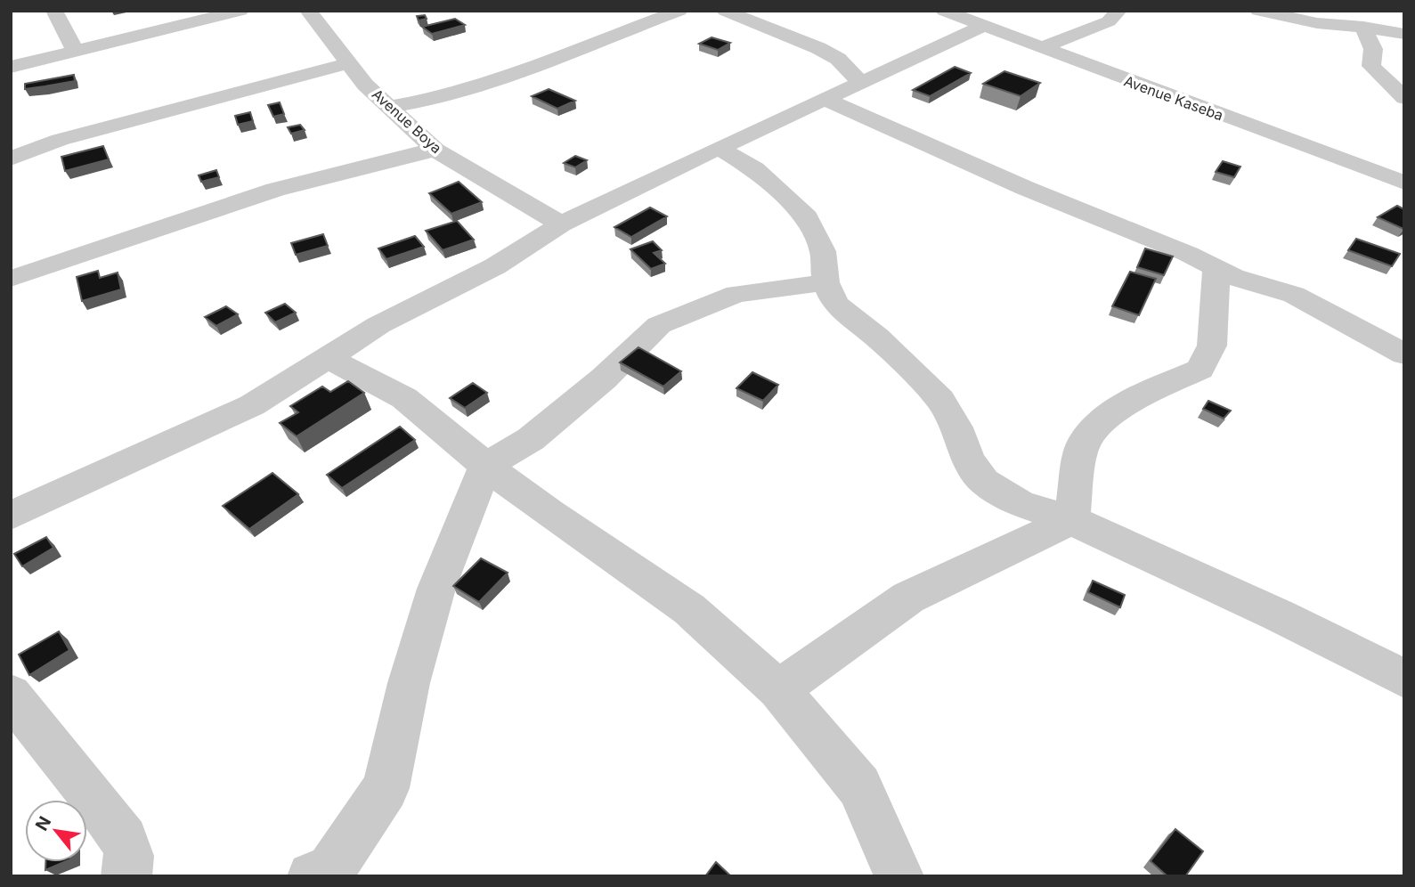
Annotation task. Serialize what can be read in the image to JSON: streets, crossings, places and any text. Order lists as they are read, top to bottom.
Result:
{
  "streets": {
    "street": ["Avenue Kaseba", "Avenue Boya"]
  },
  "north": "top left"
}
